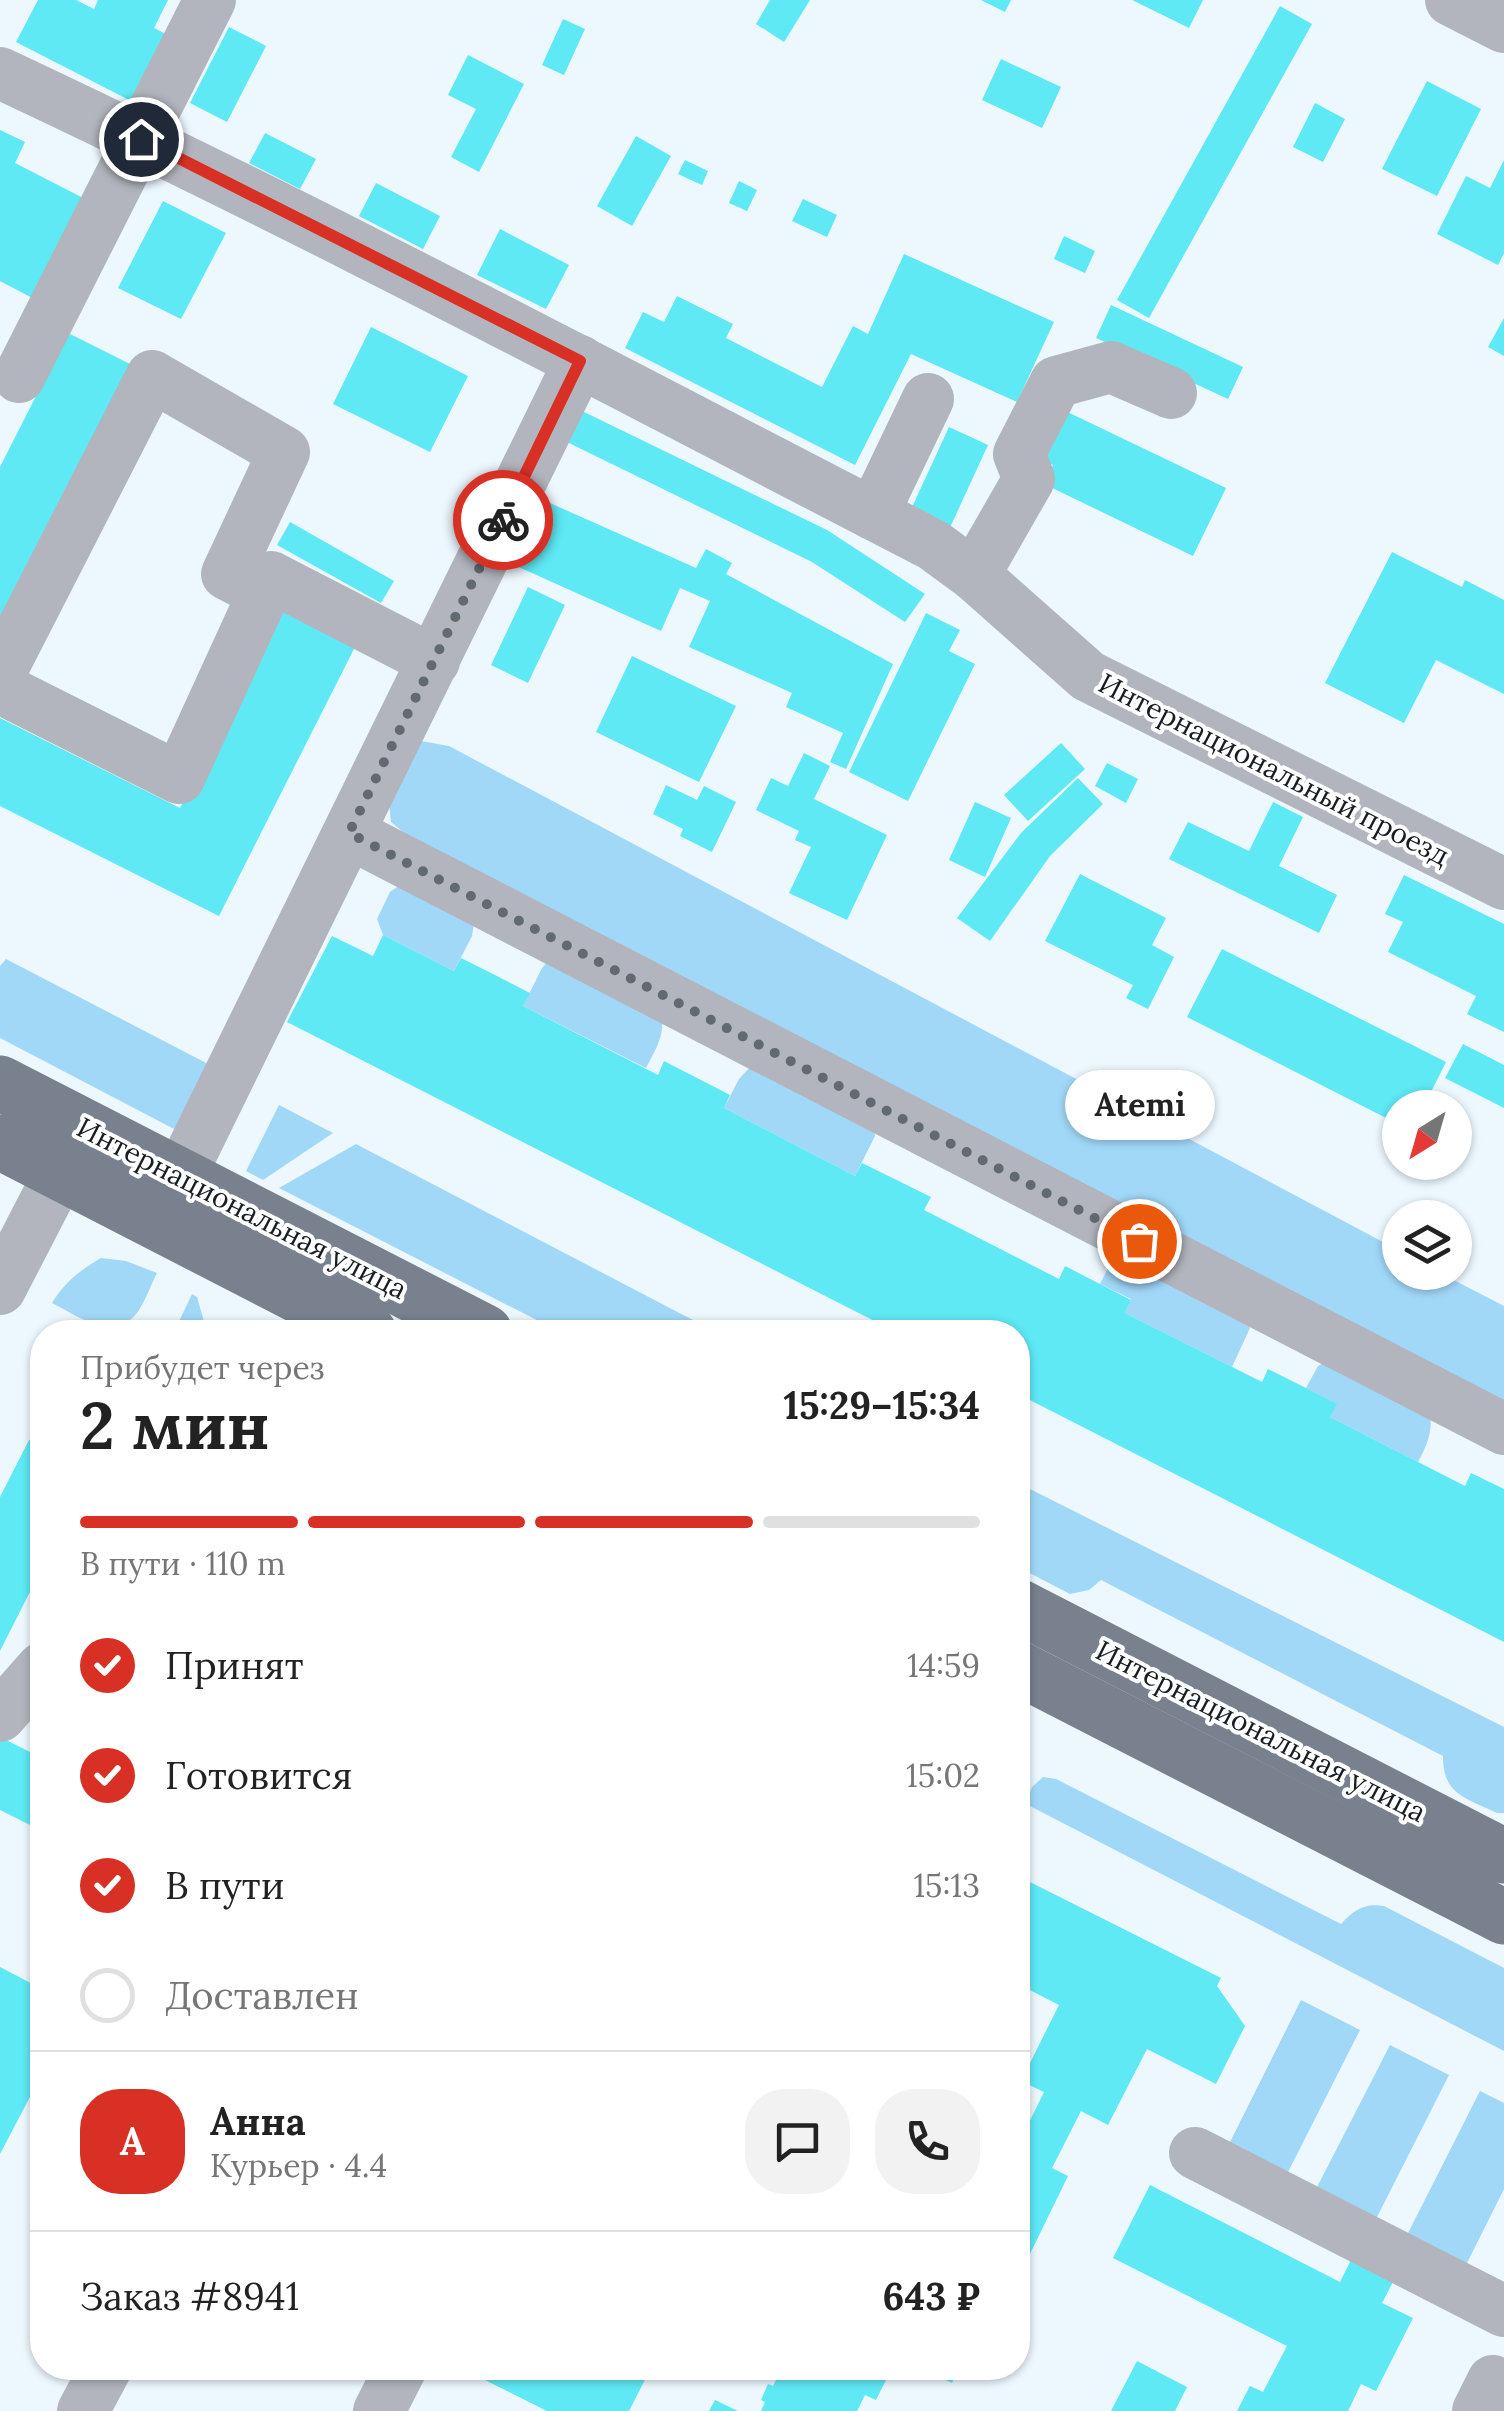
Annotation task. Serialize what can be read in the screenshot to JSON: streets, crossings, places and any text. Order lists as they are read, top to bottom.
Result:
{
  "streets": {
    "main road": ["Интернациональная улица"],
    "street": ["Интернациональный проезд"]
  },
  "places": ["Atemi"],
  "north": "bottom left",
  "page": {
    "bubble": "Atemi",
    "heading": ["2 мин", "Прибудет через", "15:29–15:34"],
    "panel": [
      "Анна",
      "Курьер · 4.4",
      "Заказ #8941",
      "643 ₽"
    ],
    "bar": "В пути · 110 m",
    "list": [
      ["Принят", "14:59"],
      ["Готовится", "15:02"],
      ["В пути", "15:13"],
      "Доставлен"
    ],
    "round": "А"
  }
}
